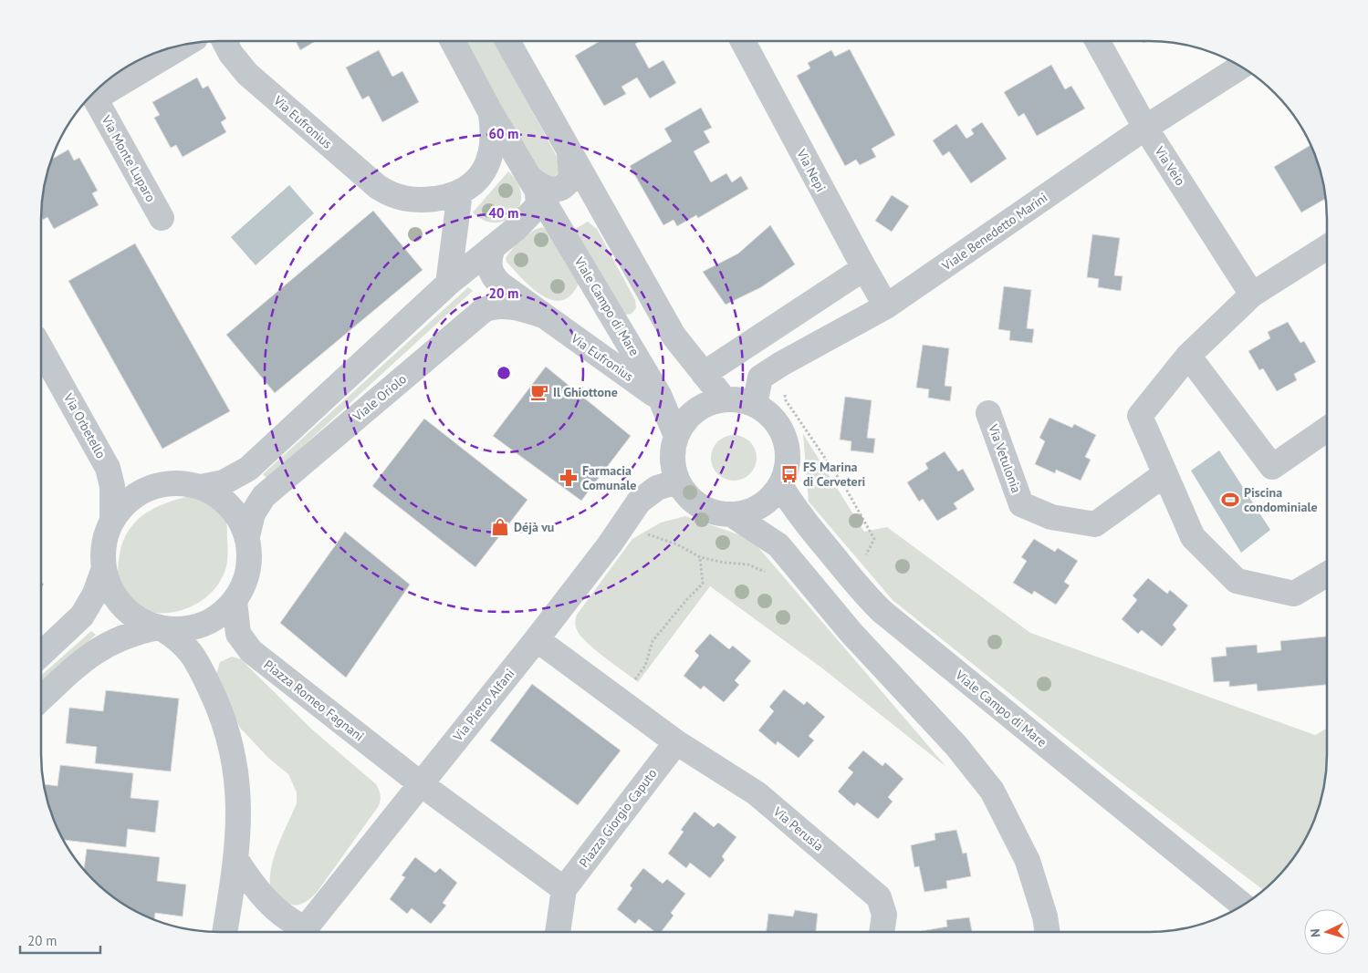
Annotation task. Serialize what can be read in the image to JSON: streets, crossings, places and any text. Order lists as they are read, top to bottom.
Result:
{
  "streets": {
    "street": [
      "Via Eufronius",
      "Via Monte Luparo",
      "Via Veio",
      "Via Nepi",
      "Viale Benedetto Marini",
      "Viale Campo di Mare",
      "Viale Oriolo",
      "Via Orbetello",
      "Via Vetulonia",
      "Piazza Romeo Fagnani",
      "Via Pietro Alfani",
      "Piazza Giorgio Caputo",
      "Via Perusia"
    ]
  },
  "crossings": [
    ["Via Eufronius", "Viale Campo di Mare"],
    ["Via Eufronius", "Viale Oriolo"],
    ["Via Veio", "Viale Benedetto Marini"],
    ["Via Nepi", "Viale Benedetto Marini"],
    ["Viale Benedetto Marini", "Viale Campo di Mare"],
    ["Viale Benedetto Marini", "Via Pietro Alfani"],
    ["Viale Campo di Mare", "Via Pietro Alfani"],
    ["Viale Oriolo", "Via Orbetello"],
    ["Viale Oriolo", "Piazza Romeo Fagnani"],
    ["Via Orbetello", "Piazza Romeo Fagnani"],
    ["Piazza Romeo Fagnani", "Via Pietro Alfani"],
    ["Piazza Giorgio Caputo", "Via Perusia"]
  ],
  "places": {
    "cafe": ["Il Ghiottone"],
    "bus stop": ["FS Marina di Cerveteri"],
    "pharmacy": ["Farmacia Comunale"],
    "sports": ["Piscina condominiale"],
    "shop": ["Déjà vu"]
  },
  "scale_bar": "20 m",
  "north": "left",
  "rings": ["60 m", "40 m", "20 m"]
}
